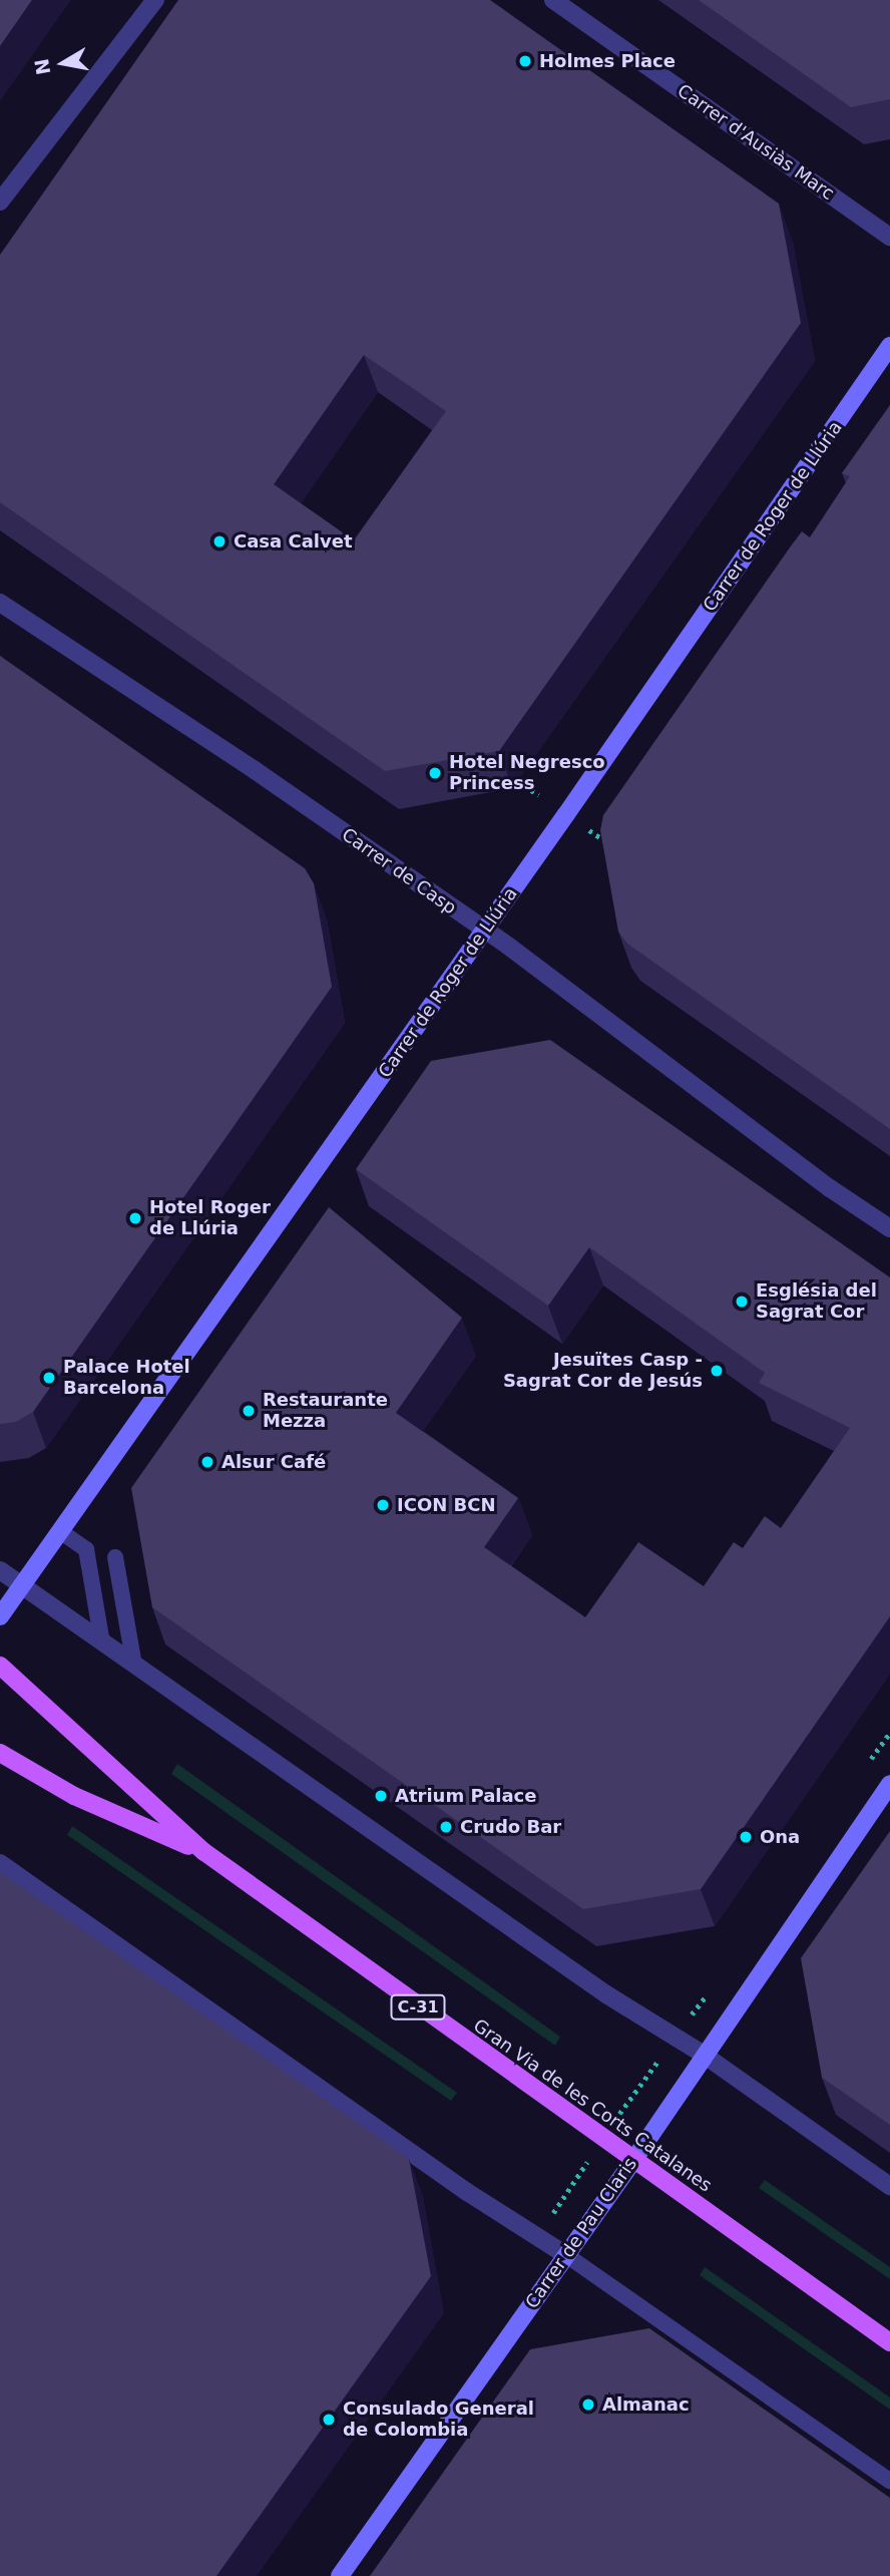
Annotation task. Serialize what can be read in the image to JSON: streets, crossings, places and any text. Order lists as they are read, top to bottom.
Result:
{
  "streets": {
    "main road": [
      "Carrer de Roger de Llúria",
      "C-31",
      "Gran Via de les Corts Catalanes",
      "Carrer de Pau Claris"
    ],
    "street": ["Carrer d'Ausiàs Marc", "Carrer de Casp"]
  },
  "crossings": [
    ["Carrer de Roger de Llúria", "Carrer de Casp"],
    ["Gran Via de les Corts Catalanes", "Carrer de Pau Claris"]
  ],
  "places": [
    "Holmes Place",
    "Casa Calvet",
    "Hotel Negresco Princess",
    "Hotel Roger de Llúria",
    "Església del Sagrat Cor",
    "Jesuïtes Casp - Sagrat Cor de Jesús",
    "Palace Hotel Barcelona",
    "Restaurante Mezza",
    "Alsur Café",
    "ICON BCN",
    "Atrium Palace",
    "Crudo Bar",
    "Ona",
    "Almanac",
    "Consulado General de Colombia"
  ],
  "north": "left"
}
